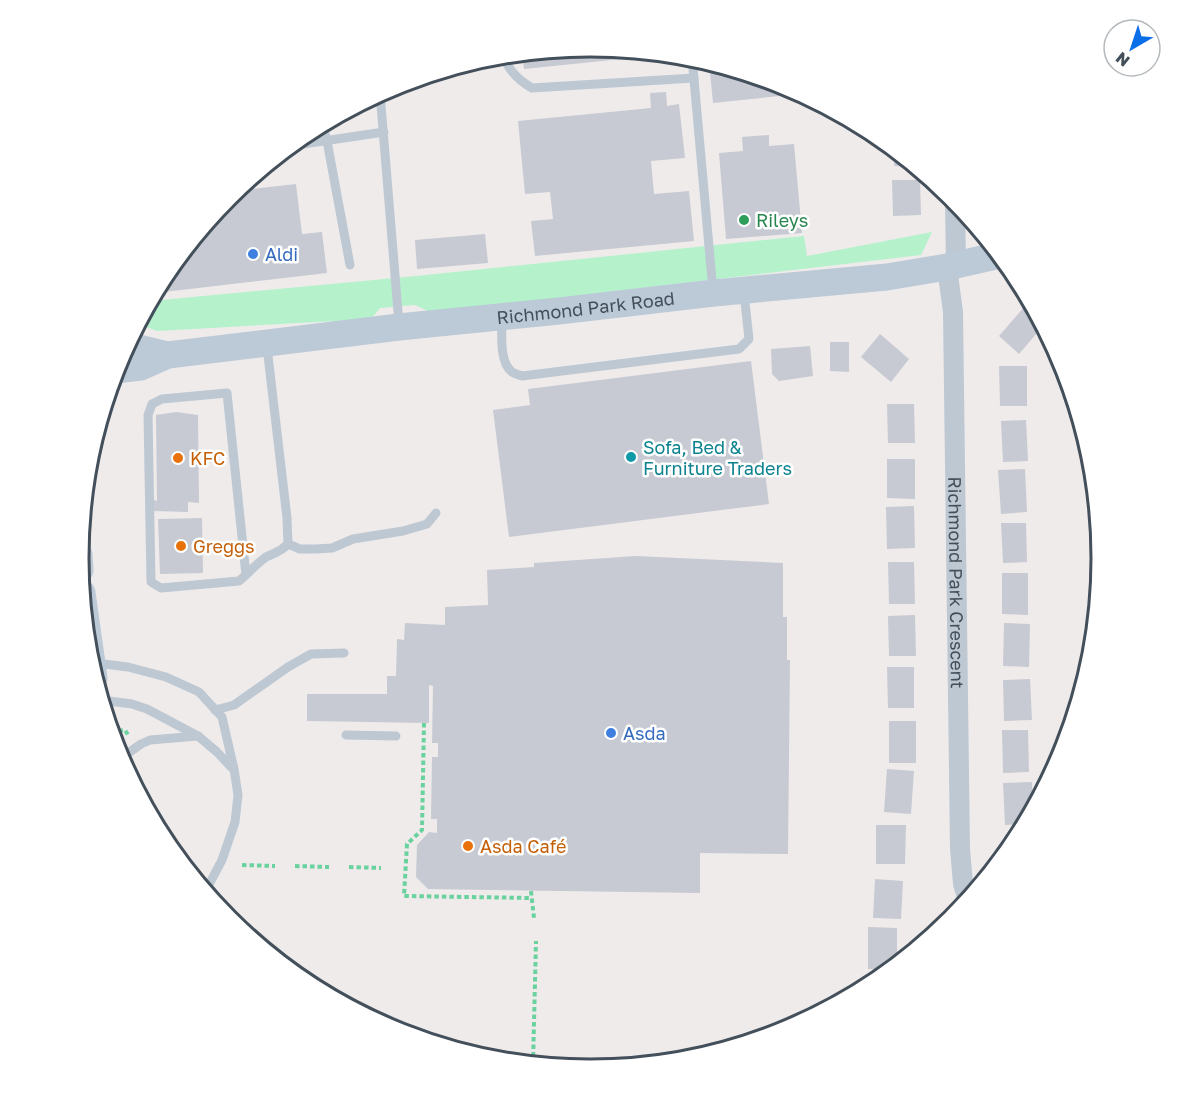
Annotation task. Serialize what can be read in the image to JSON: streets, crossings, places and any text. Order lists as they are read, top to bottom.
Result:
{
  "streets": {
    "street": ["Richmond Park Road", "Richmond Park Crescent"]
  },
  "crossings": [
    ["Richmond Park Road", "Richmond Park Crescent"]
  ],
  "places": [
    "Rileys",
    "Aldi",
    "Sofa, Bed & Furniture Traders",
    "KFC",
    "Greggs",
    "Asda",
    "Asda Café"
  ],
  "north": "bottom left"
}
